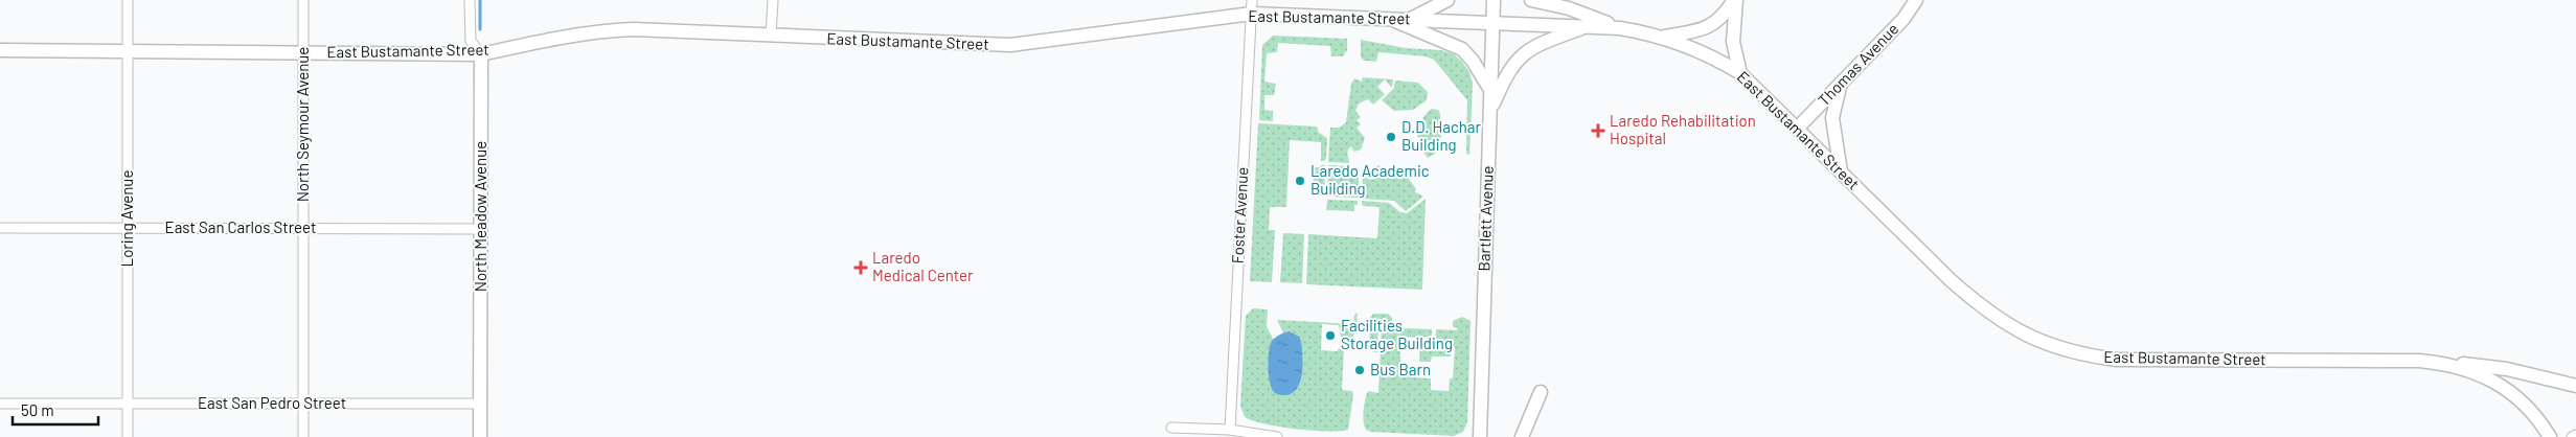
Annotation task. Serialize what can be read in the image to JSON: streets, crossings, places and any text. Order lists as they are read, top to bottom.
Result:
{
  "streets": {
    "main road": [
      "East Bustamante Street",
      "Thomas Avenue",
      "North Meadow Avenue",
      "Bartlett Avenue"
    ],
    "street": [
      "North Seymour Avenue",
      "Foster Avenue",
      "Loring Avenue",
      "East San Carlos Street",
      "East San Pedro Street"
    ]
  },
  "crossings": [
    ["East Bustamante Street", "Thomas Avenue"],
    ["East Bustamante Street", "North Seymour Avenue"],
    ["East Bustamante Street", "Foster Avenue"],
    ["East Bustamante Street", "North Meadow Avenue"],
    ["East Bustamante Street", "Loring Avenue"],
    ["East Bustamante Street", "Bartlett Avenue"],
    ["North Seymour Avenue", "East San Carlos Street"],
    ["North Seymour Avenue", "East San Pedro Street"],
    ["North Meadow Avenue", "East San Carlos Street"],
    ["North Meadow Avenue", "East San Pedro Street"],
    ["Loring Avenue", "East San Carlos Street"],
    ["Loring Avenue", "East San Pedro Street"]
  ],
  "places": {
    "health": ["Laredo Rehabilitation Hospital", "Laredo Medical Center"],
    "other": [
      "D.D. Hachar Building",
      "Laredo Academic Building",
      "Facilities Storage Building",
      "Bus Barn"
    ]
  },
  "scale_bar": "50 m"
}
